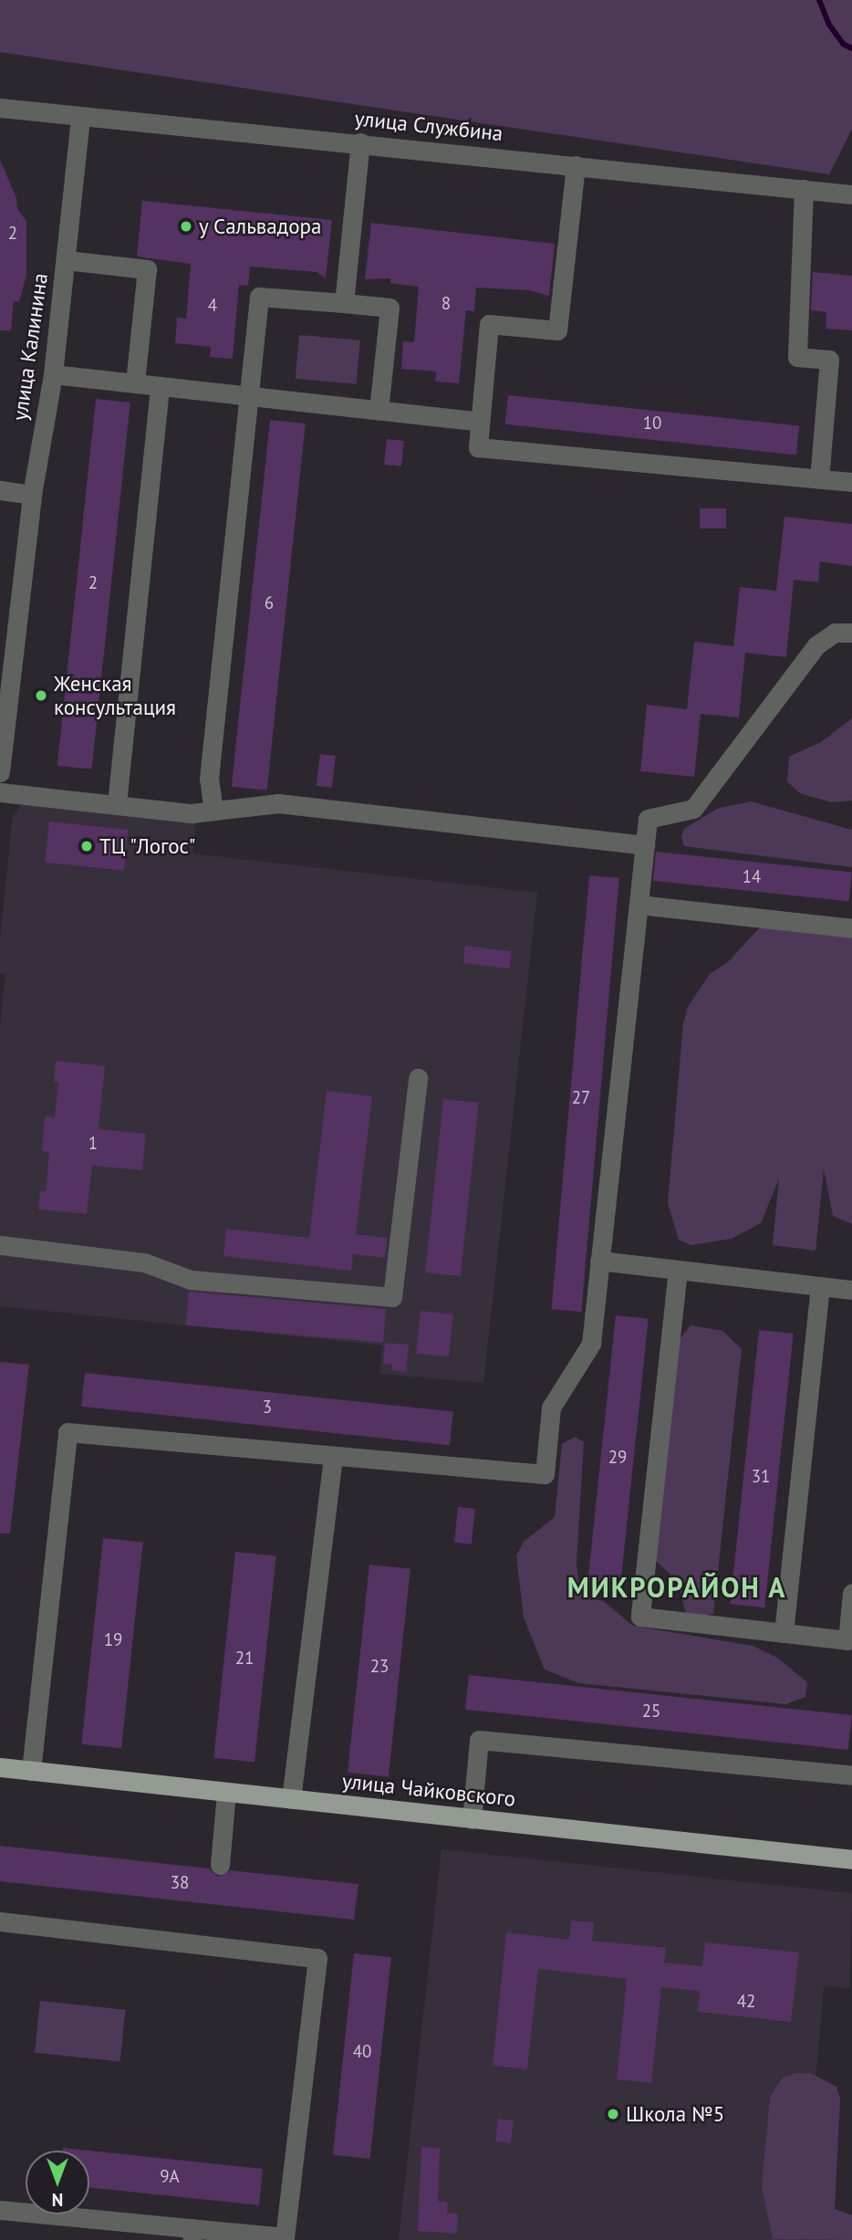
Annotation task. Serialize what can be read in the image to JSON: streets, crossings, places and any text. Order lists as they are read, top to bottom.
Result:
{
  "streets": {
    "main road": ["улица Чайковского"],
    "street": ["улица Службина", "улица Калинина"]
  },
  "crossings": [
    ["улица Службина", "улица Калинина"]
  ],
  "districts": ["МИКРОРАЙОН А"],
  "places": [
    "у Сальвадора",
    "Женская консультация",
    "ТЦ \"Логос\"",
    "Школа №5"
  ],
  "house_numbers": [
    "2",
    "8",
    "4",
    "10",
    "2",
    "6",
    "14",
    "27",
    "1",
    "3",
    "29",
    "31",
    "19",
    "21",
    "23",
    "25",
    "38",
    "42",
    "40",
    "9А"
  ],
  "north": "bottom"
}
